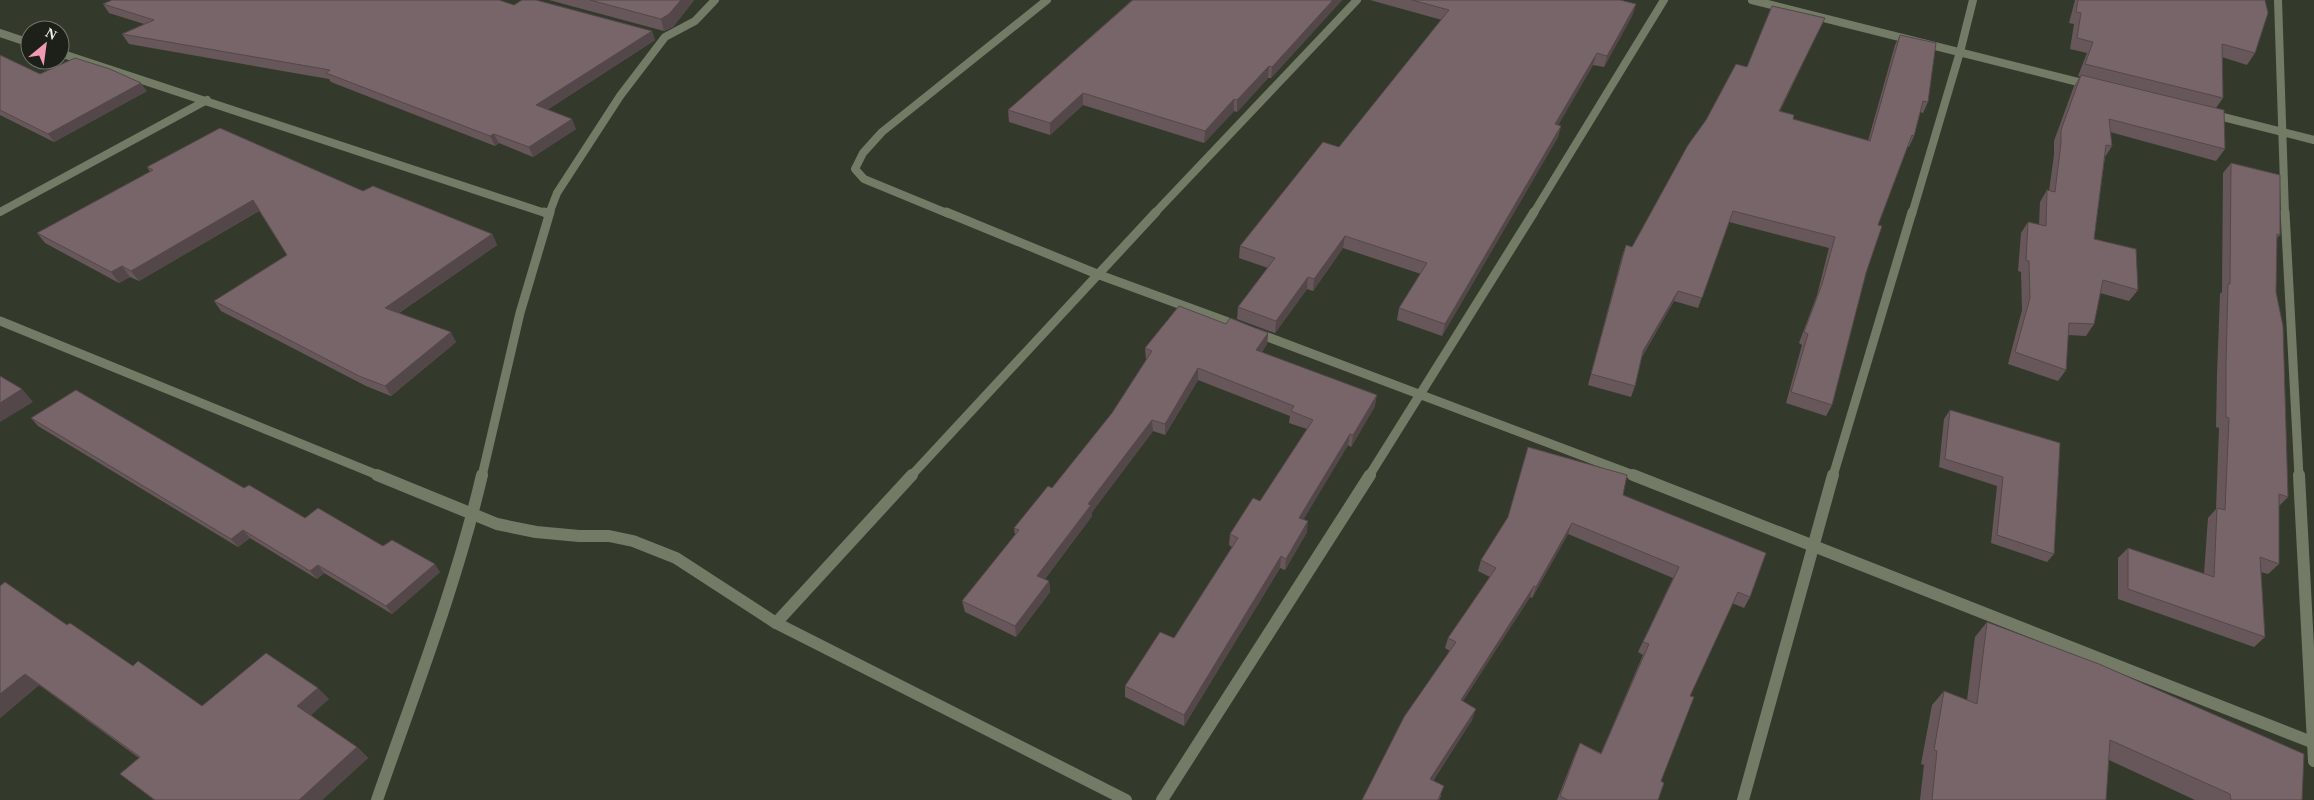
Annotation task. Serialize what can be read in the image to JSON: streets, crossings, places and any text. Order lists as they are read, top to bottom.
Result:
{
  "north": "top right"
}
